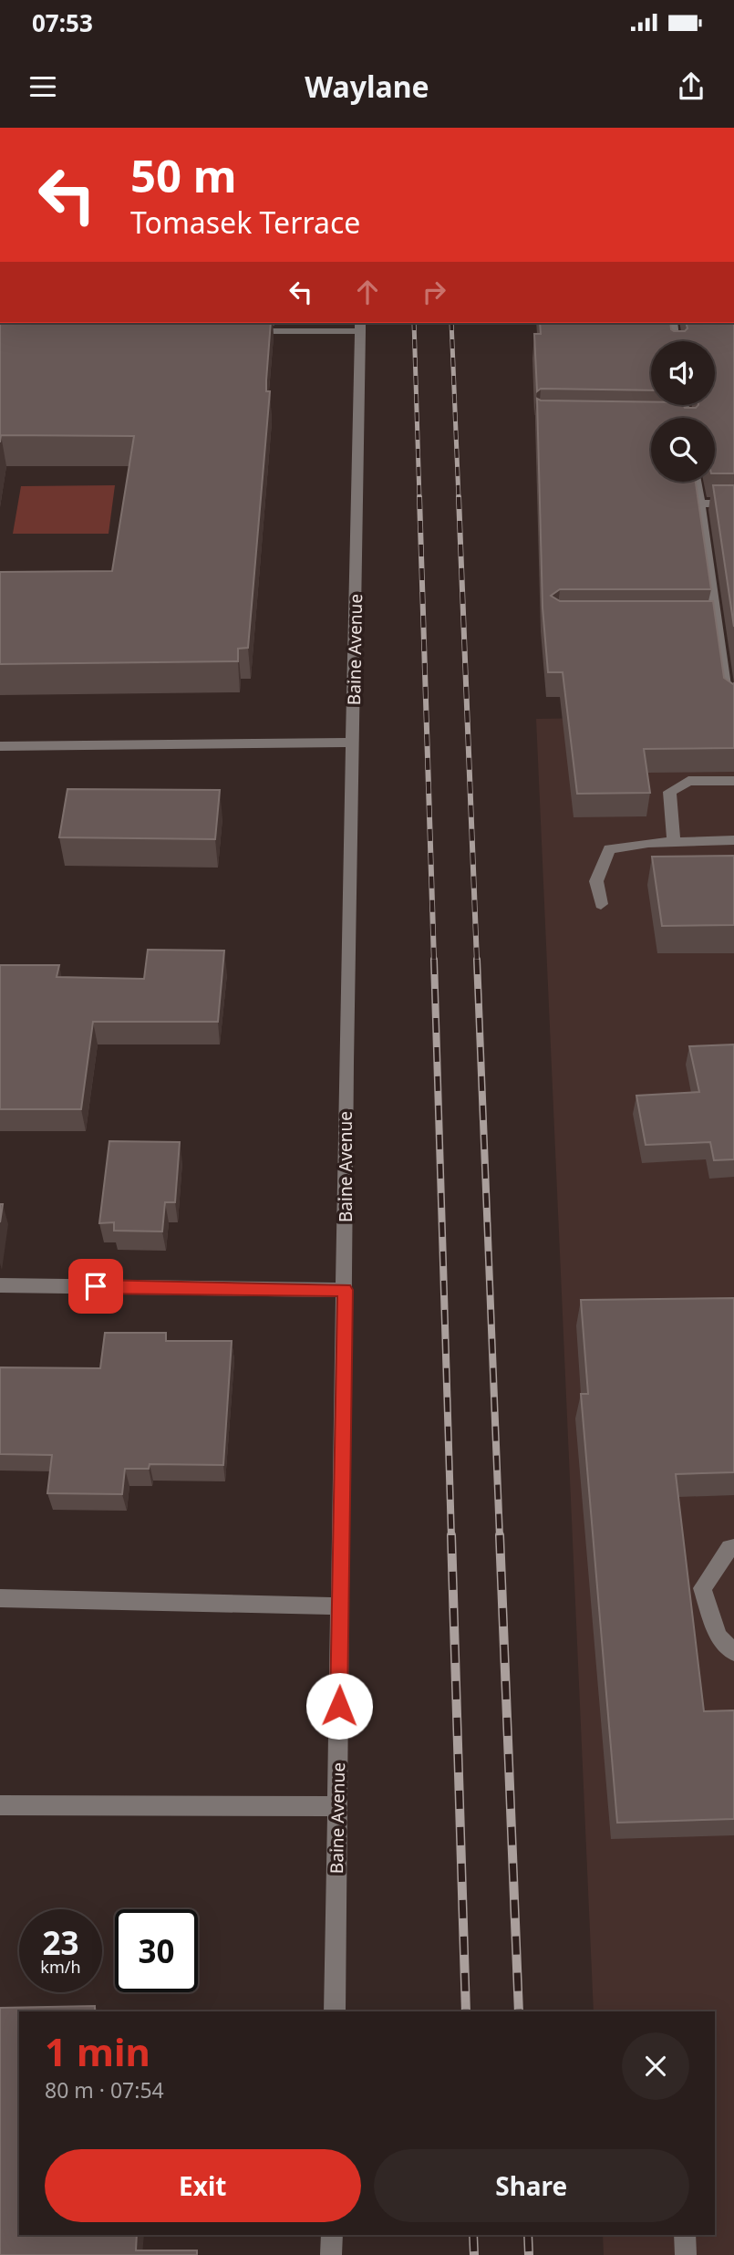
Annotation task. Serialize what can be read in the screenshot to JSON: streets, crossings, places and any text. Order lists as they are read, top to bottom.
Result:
{
  "streets": {
    "street": ["Baine Avenue"]
  },
  "page": {
    "status": "07:53",
    "header": "Waylane",
    "turn": ["50 m", "Tomasek Terrace"],
    "speed": "23 km/h",
    "limit": "30",
    "heading": ["1 min", "80 m · 07:54"],
    "buttons": ["Exit", "Share"]
  }
}
